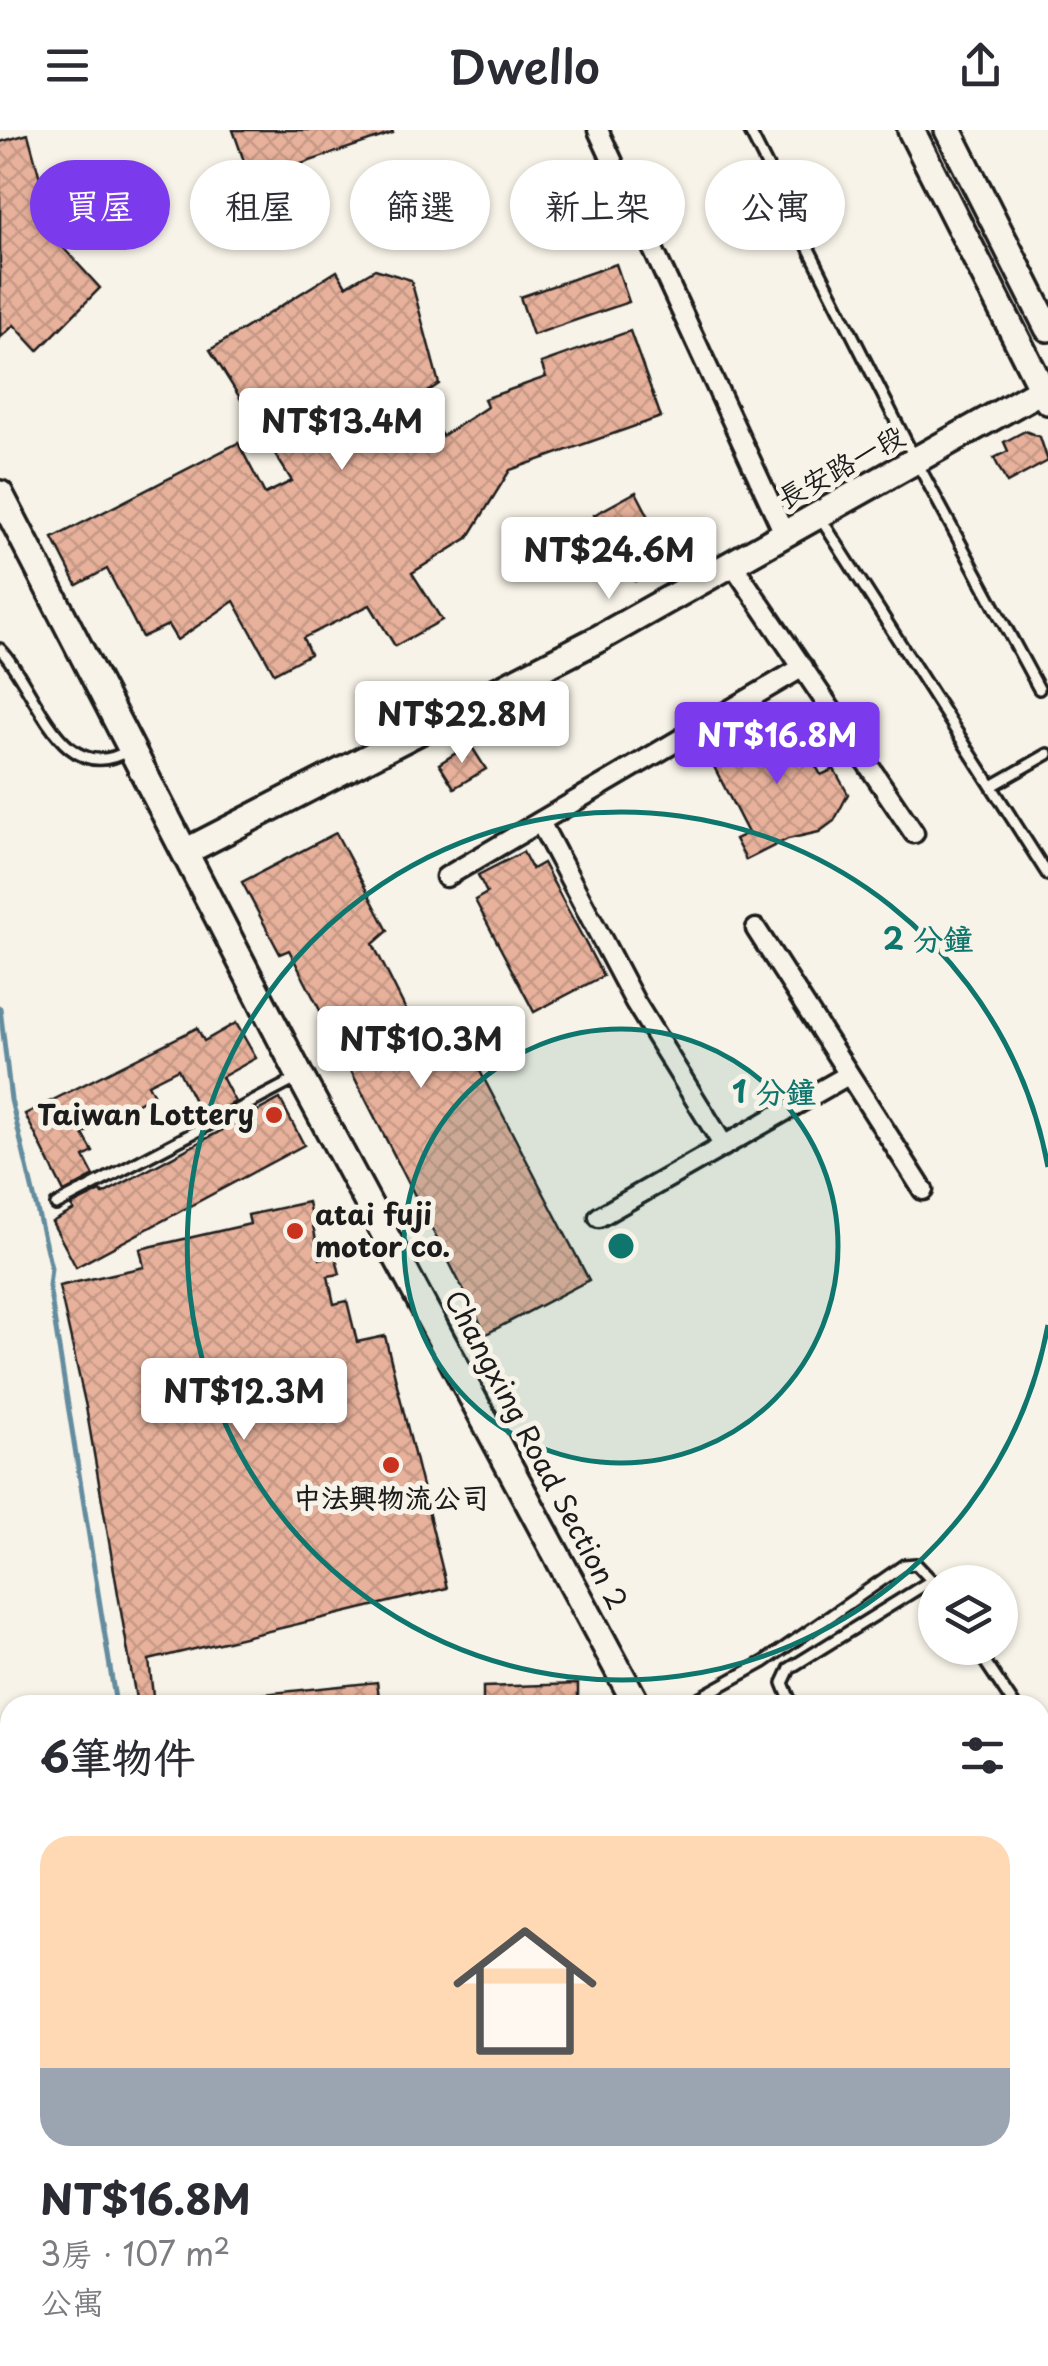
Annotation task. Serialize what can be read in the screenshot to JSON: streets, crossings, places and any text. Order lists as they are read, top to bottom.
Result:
{
  "streets": {
    "street": ["長安路一段", "Changxing Road Section 2"]
  },
  "crossings": [
    ["長安路一段", "Changxing Road Section 2"]
  ],
  "places": ["Taiwan Lottery", "atai fuji motor co.", "中法興物流公司"],
  "page": {
    "header": "Dwello",
    "chip": [
      "買屋",
      "租屋",
      "篩選",
      "新上架",
      "公寓"
    ],
    "price": [
      "NT$13.4M",
      "NT$24.6M",
      "NT$22.8M",
      "NT$16.8M",
      "NT$10.3M",
      "NT$12.3M"
    ],
    "heading": "6筆物件",
    "list": [
      {
        "name": "NT$16.8M",
        "note": "3房 · 107 m² · 公寓"
      }
    ]
  },
  "rings": ["2 分鐘", "1 分鐘"]
}
